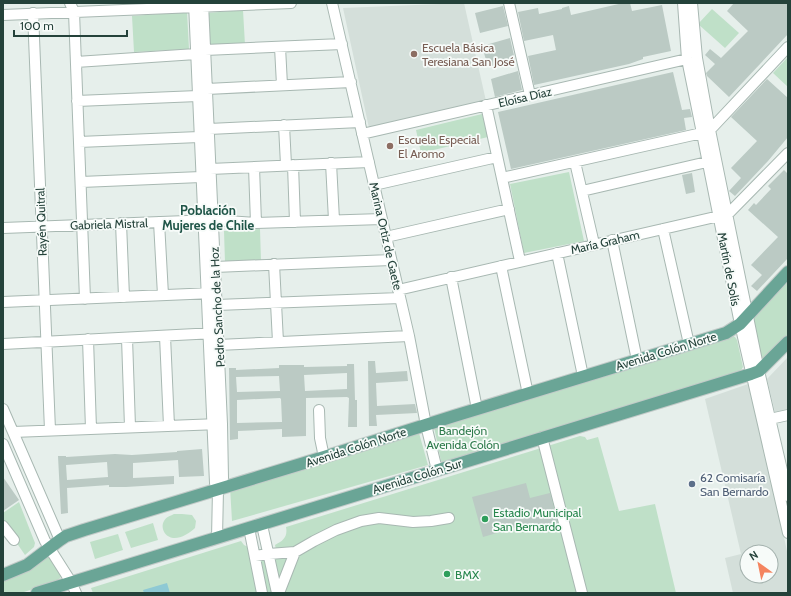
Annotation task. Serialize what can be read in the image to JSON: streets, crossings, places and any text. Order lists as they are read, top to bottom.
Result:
{
  "streets": {
    "main road": ["Avenida Colón Norte", "Avenida Colón Sur"],
    "street": [
      "Eloísa Díaz",
      "Rayén Quitral",
      "Gabriela Mistral",
      "Marina Ortiz de Gaete",
      "María Graham",
      "Martín de Solís",
      "Pedro Sancho de la Hoz"
    ]
  },
  "crossings": [
    ["Eloísa Díaz", "Marina Ortiz de Gaete"],
    ["Eloísa Díaz", "Martín de Solís"],
    ["Rayén Quitral", "Gabriela Mistral"],
    ["Gabriela Mistral", "Marina Ortiz de Gaete"],
    ["Gabriela Mistral", "Pedro Sancho de la Hoz"],
    ["Marina Ortiz de Gaete", "María Graham"],
    ["Marina Ortiz de Gaete", "Avenida Colón Norte"],
    ["Marina Ortiz de Gaete", "Avenida Colón Sur"],
    ["María Graham", "Martín de Solís"],
    ["María Graham", "Pedro Sancho de la Hoz"],
    ["Martín de Solís", "Avenida Colón Norte"],
    ["Martín de Solís", "Avenida Colón Sur"],
    ["Pedro Sancho de la Hoz", "Avenida Colón Norte"],
    ["Pedro Sancho de la Hoz", "Avenida Colón Sur"]
  ],
  "districts": ["Población Mujeres de Chile"],
  "parks": ["Bandejón Avenida Colón"],
  "places": [
    "Escuela Básica Teresiana San José",
    "Escuela Especial El Aromo",
    "62 Comisaría San Bernardo",
    "Estadio Municipal San Bernardo",
    "BMX"
  ],
  "scale_bar": "100 m",
  "north": "top left"
}
